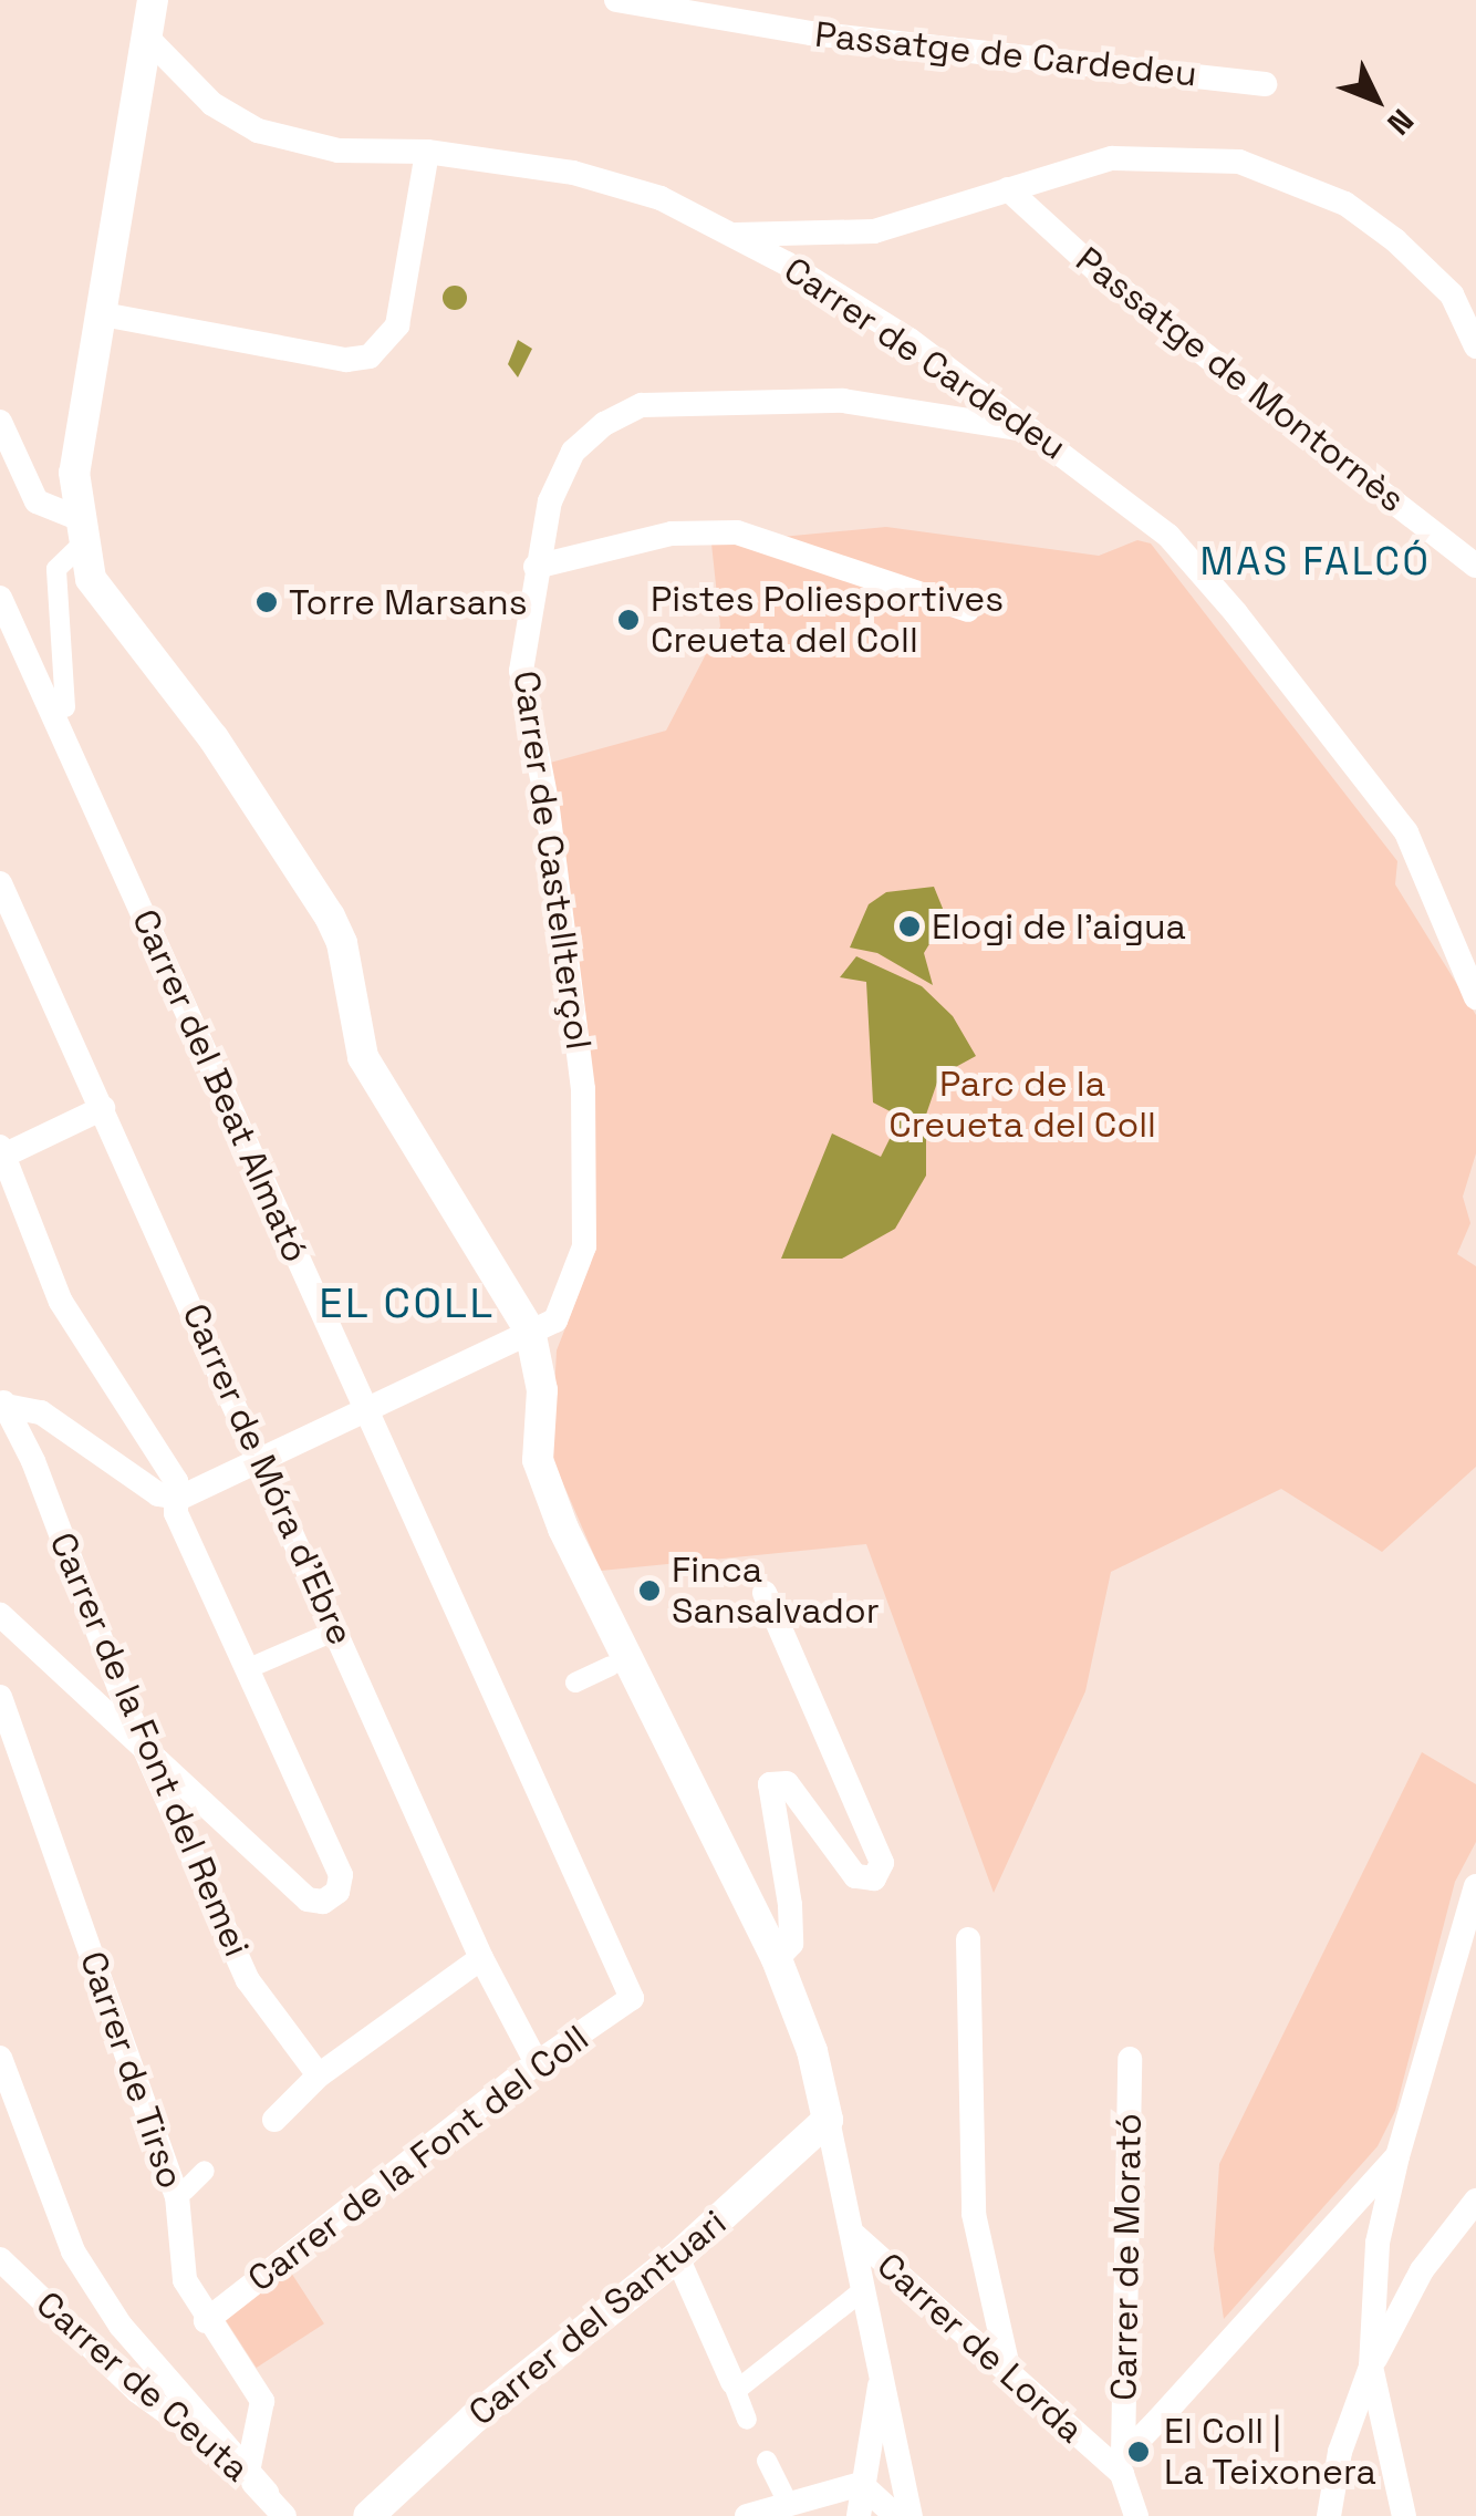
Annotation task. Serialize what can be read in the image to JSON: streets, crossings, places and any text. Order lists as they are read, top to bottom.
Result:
{
  "streets": {
    "street": [
      "Passatge de Cardedeu",
      "Carrer de Cardedeu",
      "Passatge de Montornès",
      "Carrer de Castellterçol",
      "Carrer del Beat Almató",
      "Carrer de Móra d'Ebre",
      "Carrer de la Font del Remei",
      "Carrer de Tirso",
      "Carrer de la Font del Coll",
      "Carrer de Morató",
      "Carrer del Santuari",
      "Carrer de Lorda",
      "Carrer de Ceuta"
    ]
  },
  "crossings": [
    ["Carrer de Cardedeu", "Carrer de Castellterçol"],
    ["Carrer del Beat Almató", "Carrer de la Font del Coll"],
    ["Carrer de Móra d'Ebre", "Carrer de la Font del Coll"],
    ["Carrer de Tirso", "Carrer de la Font del Coll"],
    ["Carrer de Morató", "Carrer de Lorda"]
  ],
  "districts": ["MAS FALCÓ", "EL COLL"],
  "parks": ["Parc de la Creueta del Coll"],
  "places": [
    "Torre Marsans",
    "Pistes Poliesportives Creueta del Coll",
    "Elogi de l'aigua",
    "Finca Sansalvador",
    "El Coll | La Teixonera"
  ],
  "north": "bottom right"
}
